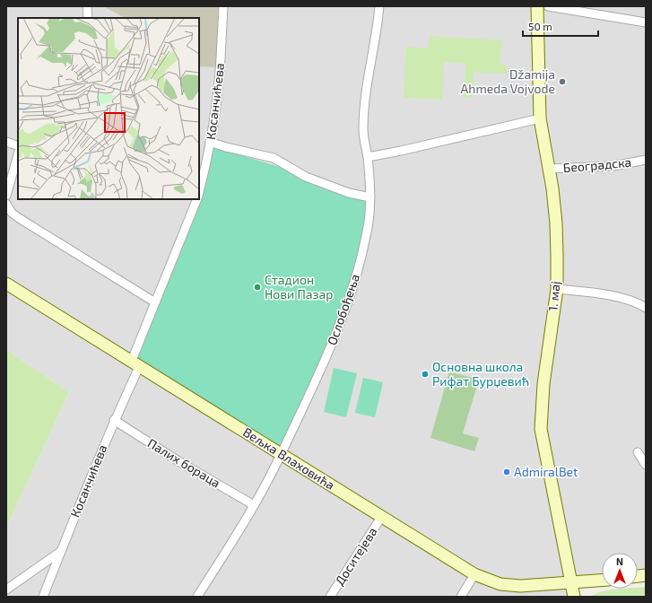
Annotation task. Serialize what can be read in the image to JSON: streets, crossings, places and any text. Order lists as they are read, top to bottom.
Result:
{
  "streets": {
    "street": [
      "Косанчићева",
      "Београдска",
      "1. мај",
      "Ослобођења",
      "Вељка Влаховића",
      "Палих бораца",
      "Доситејева"
    ]
  },
  "crossings": [
    ["Косанчићева", "Вељка Влаховића"],
    ["Косанчићева", "Палих бораца"],
    ["Београдска", "1. мај"],
    ["1. мај", "Вељка Влаховића"],
    ["Ослобођења", "Вељка Влаховића"],
    ["Вељка Влаховића", "Доситејева"]
  ],
  "places": [
    "Džamija Ahmeda Vojvode",
    "Стадион Нови Пазар",
    "Основна школа Рифат Бурџевић",
    "AdmiralBet"
  ],
  "scale_bar": "50 m",
  "north": "top"
}
